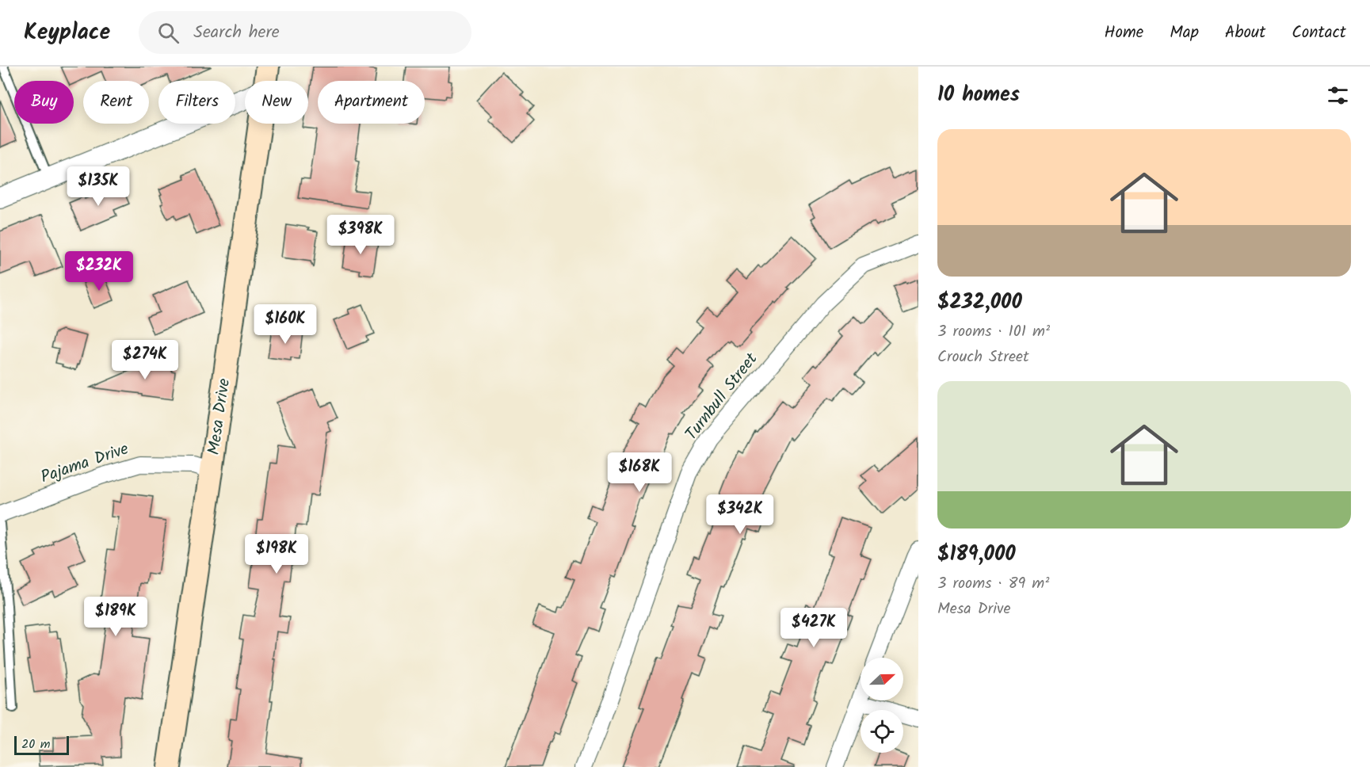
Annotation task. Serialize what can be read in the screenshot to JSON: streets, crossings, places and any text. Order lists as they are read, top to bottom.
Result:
{
  "streets": {
    "main road": ["Mesa Drive"],
    "street": ["Turnbull Street", "Pajama Drive"]
  },
  "crossings": [
    ["Mesa Drive", "Pajama Drive"]
  ],
  "scale_bar": "20 m",
  "north": "right",
  "page": {
    "header": "Keyplace",
    "search": "Search here",
    "nav": [
      "Home",
      "Map",
      "About",
      "Contact"
    ],
    "heading": "10 homes",
    "chip": [
      "Buy",
      "Rent",
      "Filters",
      "New",
      "Apartment"
    ],
    "list": [
      {
        "name": "$232,000",
        "note": "3 rooms · 101 m² · Crouch Street"
      },
      {
        "name": "$189,000",
        "note": "3 rooms · 89 m² · Mesa Drive"
      }
    ],
    "price": [
      "$135K",
      "$398K",
      "$232K",
      "$160K",
      "$274K",
      "$168K",
      "$342K",
      "$198K",
      "$189K",
      "$427K"
    ],
    "scale": "20 m"
  }
}
